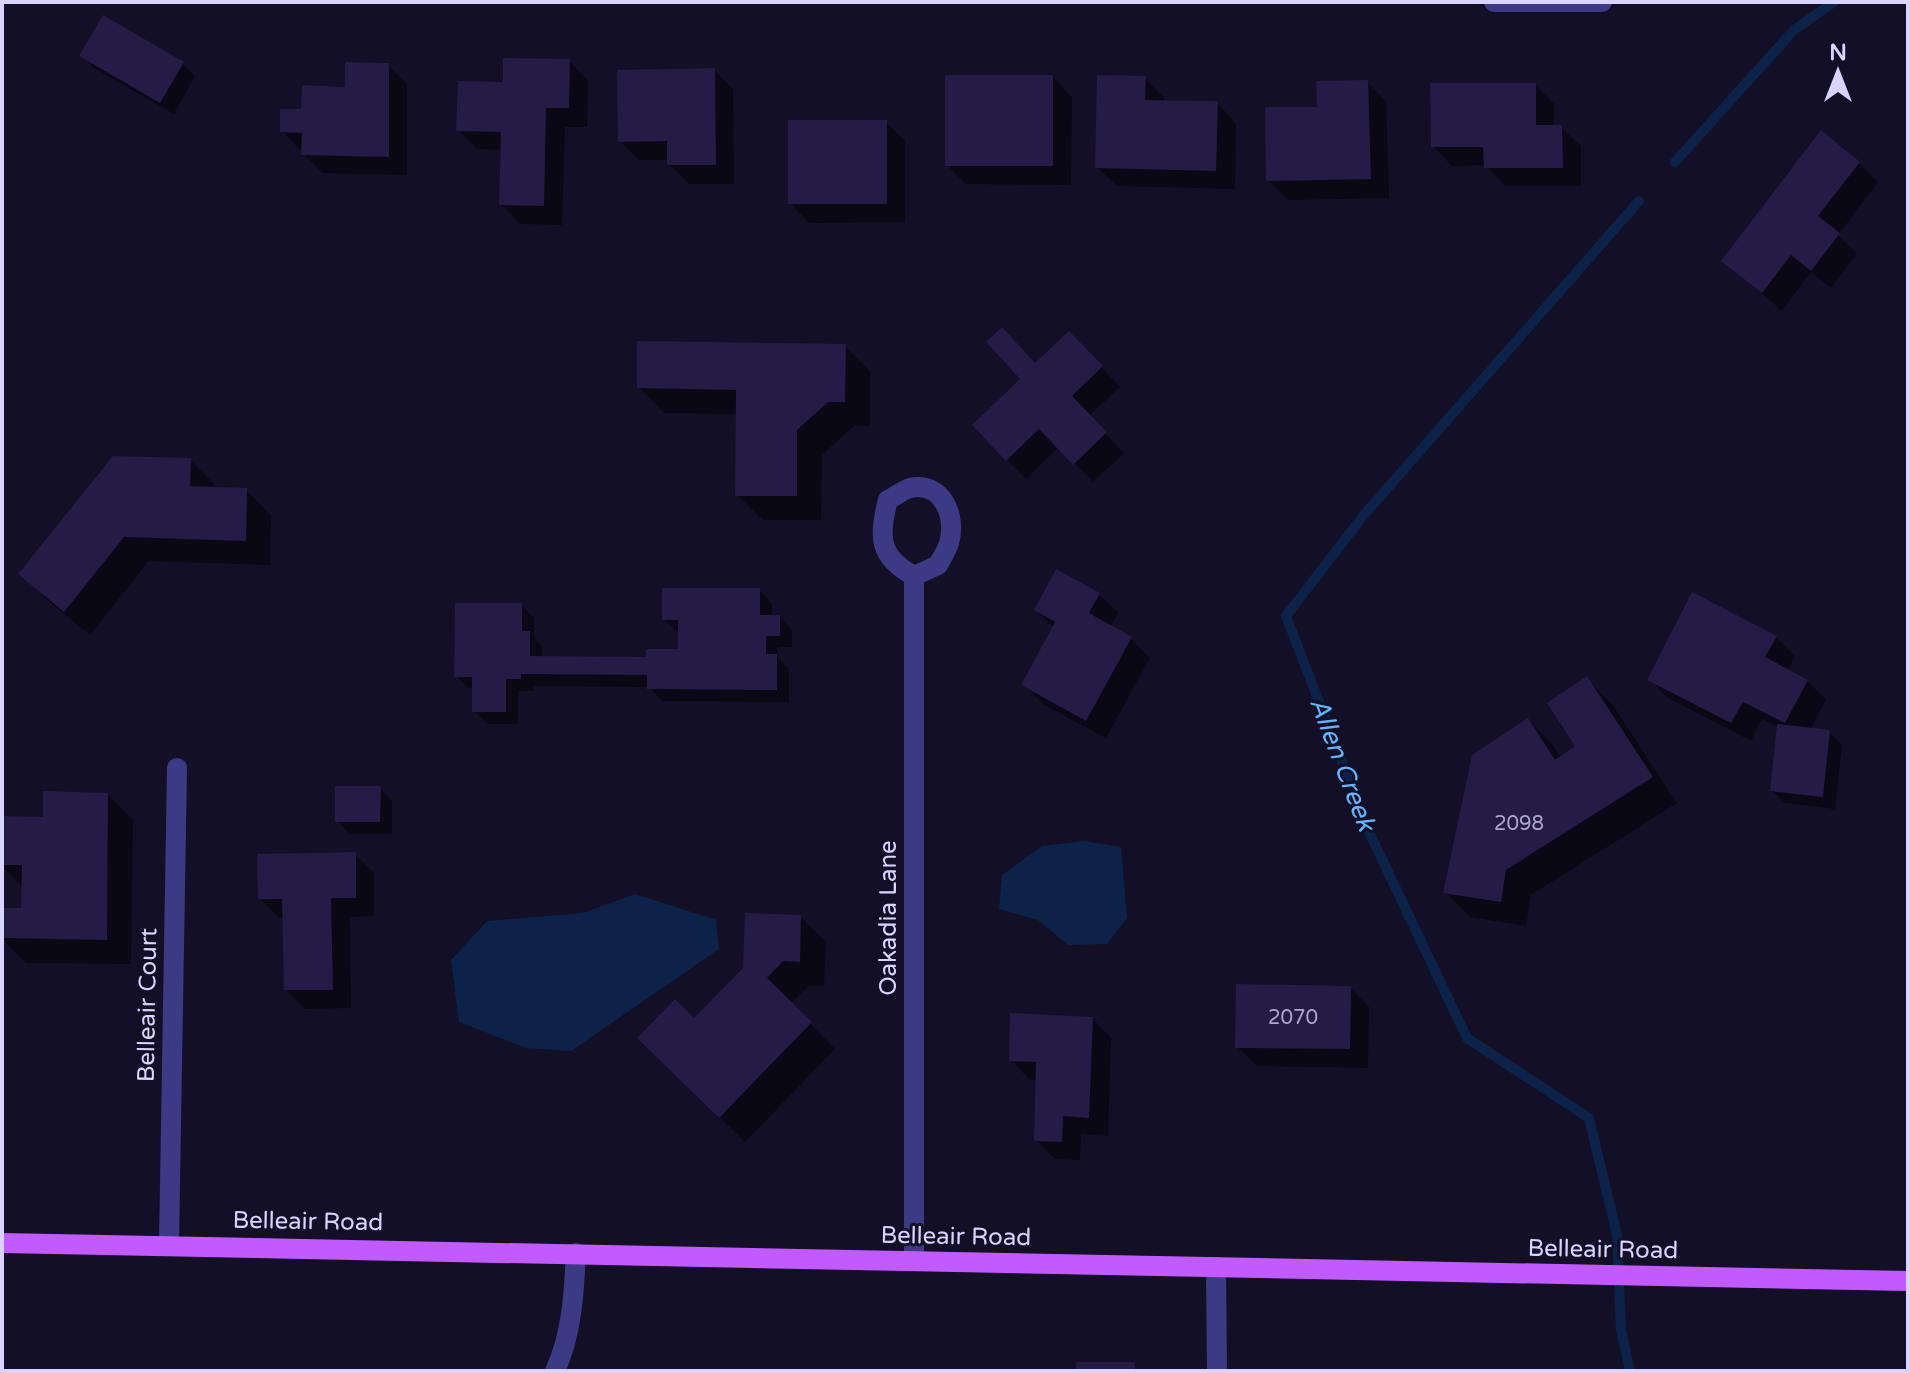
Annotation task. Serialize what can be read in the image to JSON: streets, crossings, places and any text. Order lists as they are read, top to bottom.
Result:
{
  "streets": {
    "main road": ["Belleair Road"],
    "street": ["Oakadia Lane", "Belleair Court"]
  },
  "crossings": [
    ["Oakadia Lane", "Belleair Road"],
    ["Belleair Court", "Belleair Road"]
  ],
  "water": ["Allen Creek"],
  "house_numbers": ["2098", "2070"],
  "north": "top"
}
